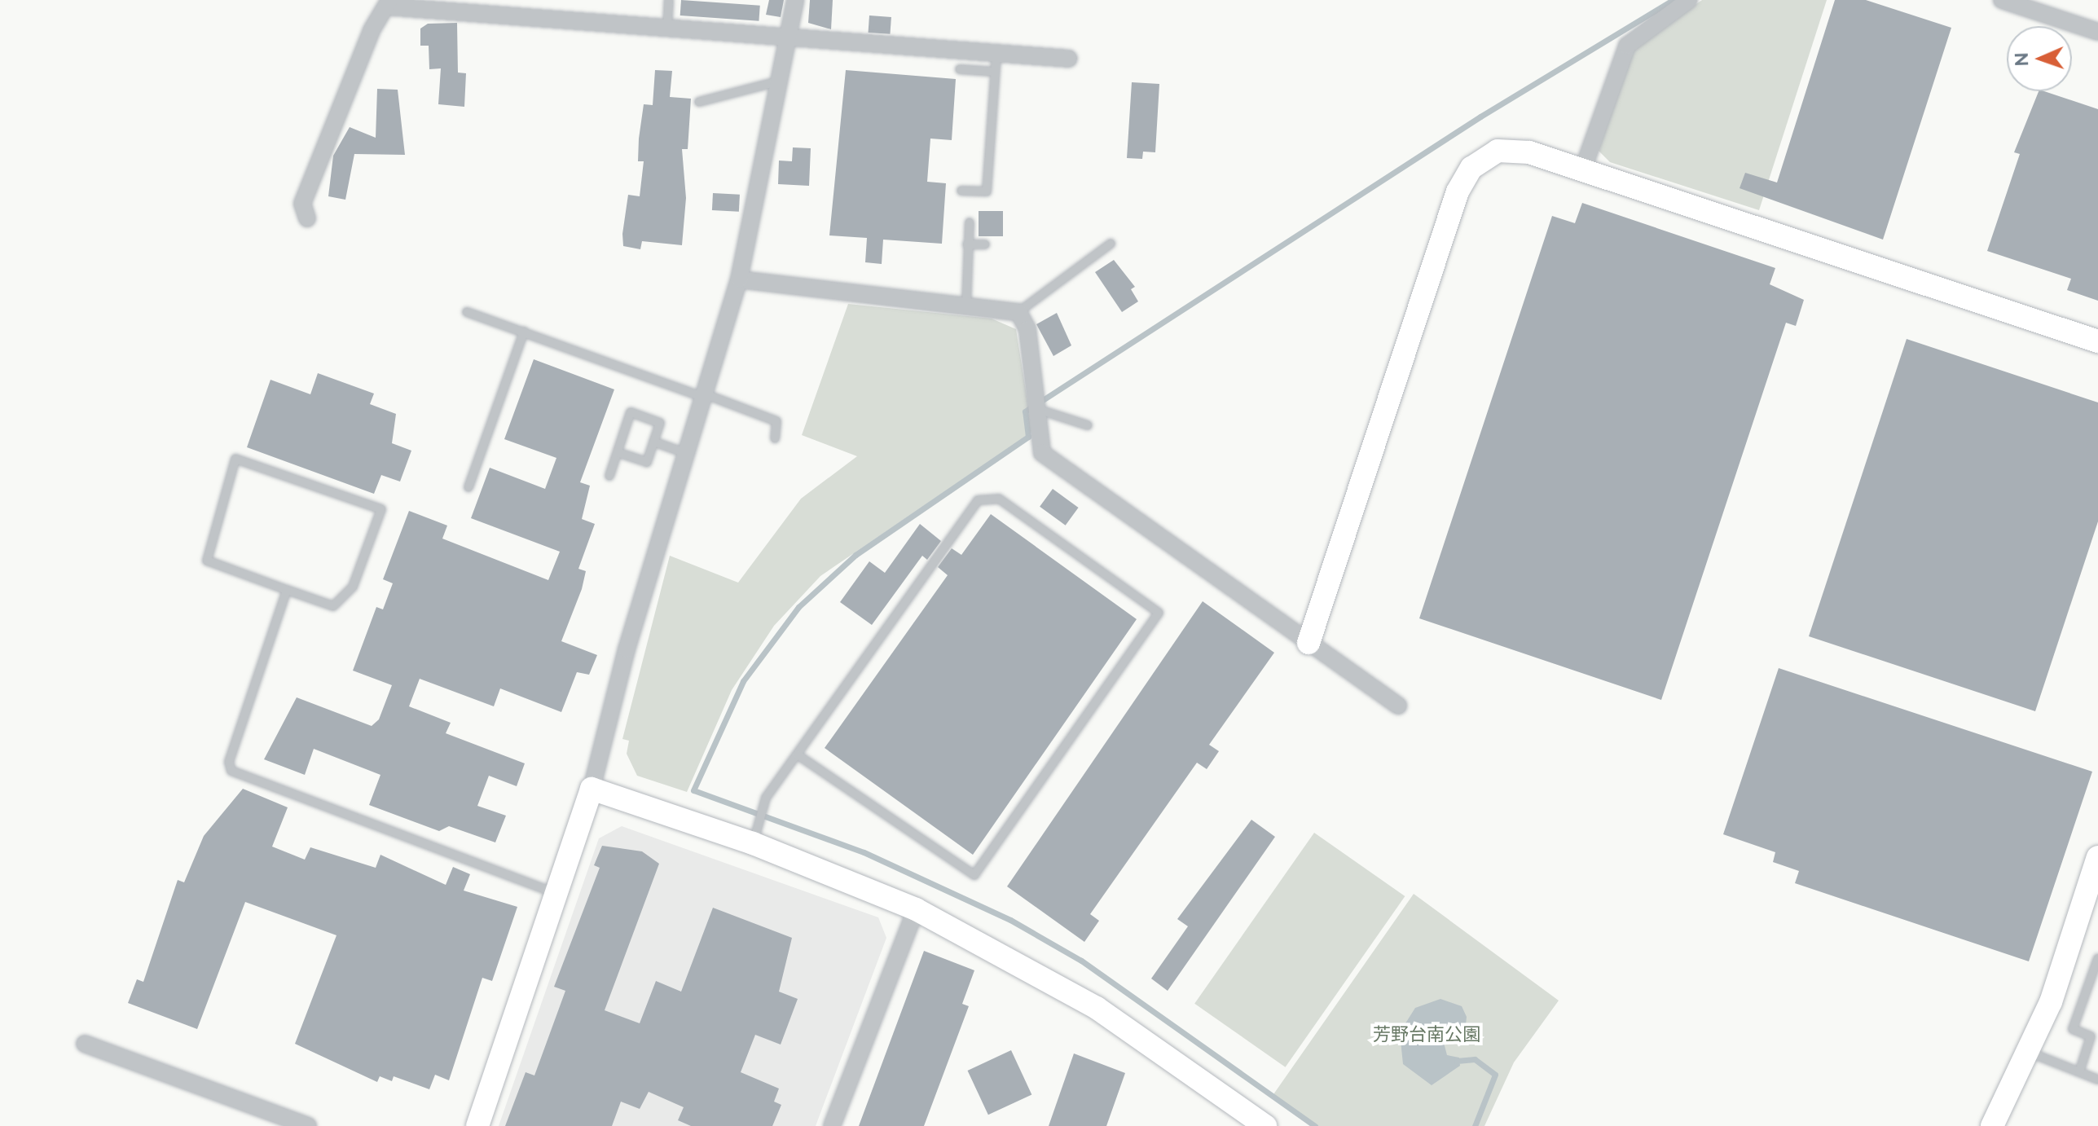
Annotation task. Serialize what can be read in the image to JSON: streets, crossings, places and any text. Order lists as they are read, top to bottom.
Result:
{
  "parks": ["芳野台南公園"],
  "north": "left"
}
